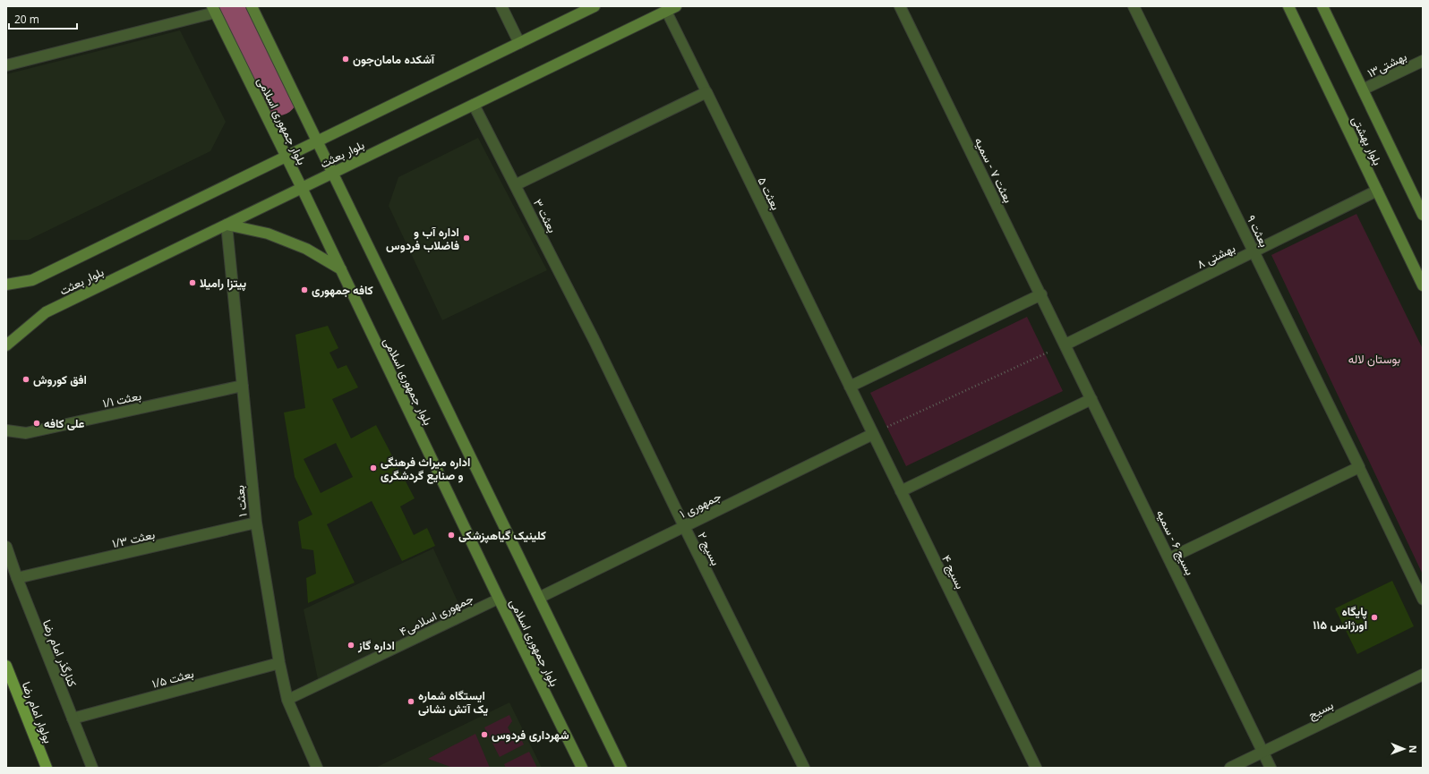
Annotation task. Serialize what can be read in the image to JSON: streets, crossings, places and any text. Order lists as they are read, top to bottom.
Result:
{
  "streets": {
    "main road": [
      "بلوار جمهوری اسلامی",
      "بلوار بهشتی",
      "بلوار بعثت",
      "بولوار امام رضا"
    ],
    "street": [
      "بهشتی۱۳",
      "بعثت ۷ - سمیه",
      "بعثت ۵",
      "بعثت ۳",
      "بعثت ۹",
      "بهشتی ۸",
      "بعثت ۱/۱",
      "بعثت ۱",
      "جمهوری ۱",
      "بعثت ۱/۳",
      "بسیج ۶ - سمیه",
      "بسیج ۲",
      "بسیج ۴",
      "کنارگذر امام رضا",
      "بعثت ۱/۵",
      "بسیج"
    ],
    "lane": ["جمهوری اسلامی۴"]
  },
  "crossings": [
    ["بهشتی۱۳", "بلوار بهشتی"],
    ["بلوار جمهوری اسلامی", "بلوار بعثت"],
    ["بلوار جمهوری اسلامی", "جمهوری ۱"],
    ["بلوار جمهوری اسلامی", "جمهوری اسلامی۴"],
    ["بلوار بهشتی", "بهشتی ۸"],
    ["بلوار بعثت", "بعثت ۵"],
    ["بلوار بعثت", "بعثت ۳"],
    ["بلوار بعثت", "بعثت ۱"],
    ["بعثت ۷ - سمیه", "بهشتی ۸"],
    ["بعثت ۷ - سمیه", "بسیج ۶ - سمیه"],
    ["بعثت ۵", "بسیج ۴"],
    ["بعثت ۳", "بسیج ۲"],
    ["بعثت ۹", "بهشتی ۸"],
    ["بهشتی ۸", "بسیج ۶ - سمیه"],
    ["بعثت ۱/۱", "بعثت ۱"],
    ["بعثت ۱", "بعثت ۱/۳"],
    ["بعثت ۱", "جمهوری اسلامی۴"],
    ["بعثت ۱", "بعثت ۱/۵"],
    ["جمهوری ۱", "بسیج ۲"],
    ["جمهوری ۱", "بسیج ۴"],
    ["بعثت ۱/۳", "کنارگذر امام رضا"],
    ["بسیج ۶ - سمیه", "بسیج"],
    ["کنارگذر امام رضا", "بعثت ۱/۵"]
  ],
  "parks": ["بوستان لاله"],
  "places": [
    "آشکده مامان‌جون",
    "اداره آب و فاضلاب فردوس",
    "پیتزا رامیلا",
    "کافه جمهوری",
    "افق کوروش",
    "علی کافه",
    "اداره میراث فرهنگی و صنایع گردشگری",
    "کلینیک گیاهپزشکی",
    "پایگاه اورژانس ۱۱۵",
    "اداره گاز",
    "ایستگاه شماره یک آتش نشانی",
    "شهرداری فردوس"
  ],
  "scale_bar": "20 m",
  "north": "right"
}
